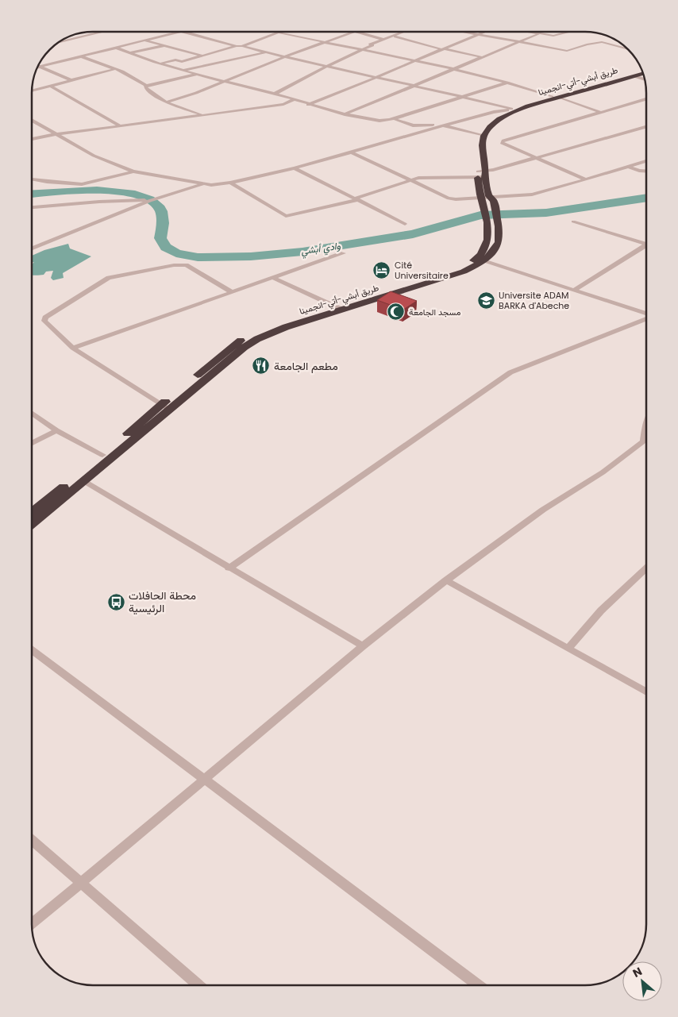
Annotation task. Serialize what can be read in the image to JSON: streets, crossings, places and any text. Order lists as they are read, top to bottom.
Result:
{
  "streets": {
    "highway": ["طريق أبشي-أتي-انجمينا"]
  },
  "water": ["وادي أبشي"],
  "places": {
    "hotel": ["Cité Universitaire"],
    "school or university": ["Universite ADAM BARKA d'Abeche"],
    "mosque": ["مسجد الجامعة"],
    "restaurant": ["مطعم الجامعة"],
    "bus stop": ["محطة الحافلات الرئيسية"]
  },
  "north": "top left"
}
